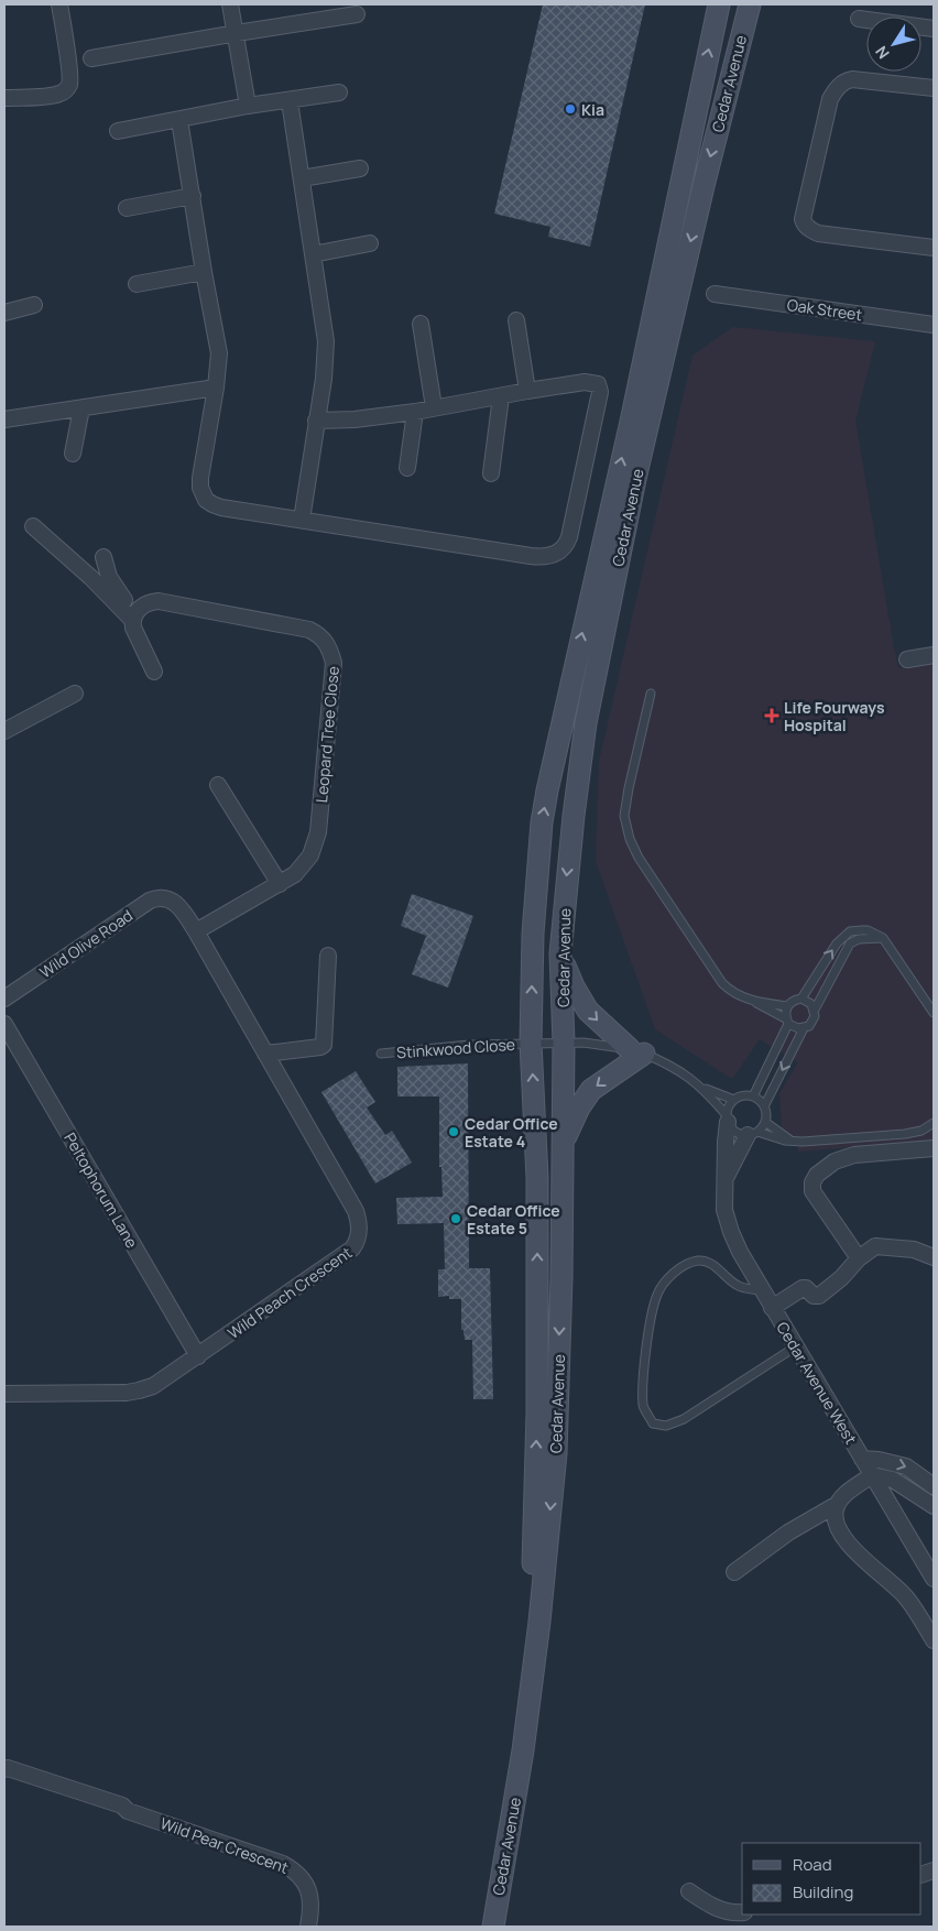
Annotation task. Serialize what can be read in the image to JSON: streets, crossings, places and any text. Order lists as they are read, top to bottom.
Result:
{
  "streets": {
    "main road": ["Cedar Avenue"],
    "street": [
      "Oak Street",
      "Leopard Tree Close",
      "Wild Olive Road",
      "Peltophorum Lane",
      "Wild Peach Crescent",
      "Cedar Avenue West",
      "Wild Pear Crescent"
    ],
    "lane": ["Stinkwood Close"]
  },
  "crossings": [
    ["Cedar Avenue", "Stinkwood Close"],
    ["Leopard Tree Close", "Wild Peach Crescent"],
    ["Wild Olive Road", "Wild Peach Crescent"],
    ["Peltophorum Lane", "Wild Peach Crescent"]
  ],
  "places": {
    "other": ["Kia", "Cedar Office Estate 4", "Cedar Office Estate 5"],
    "health": ["Life Fourways Hospital"]
  },
  "legend": ["Road", "Building"],
  "north": "bottom left"
}
